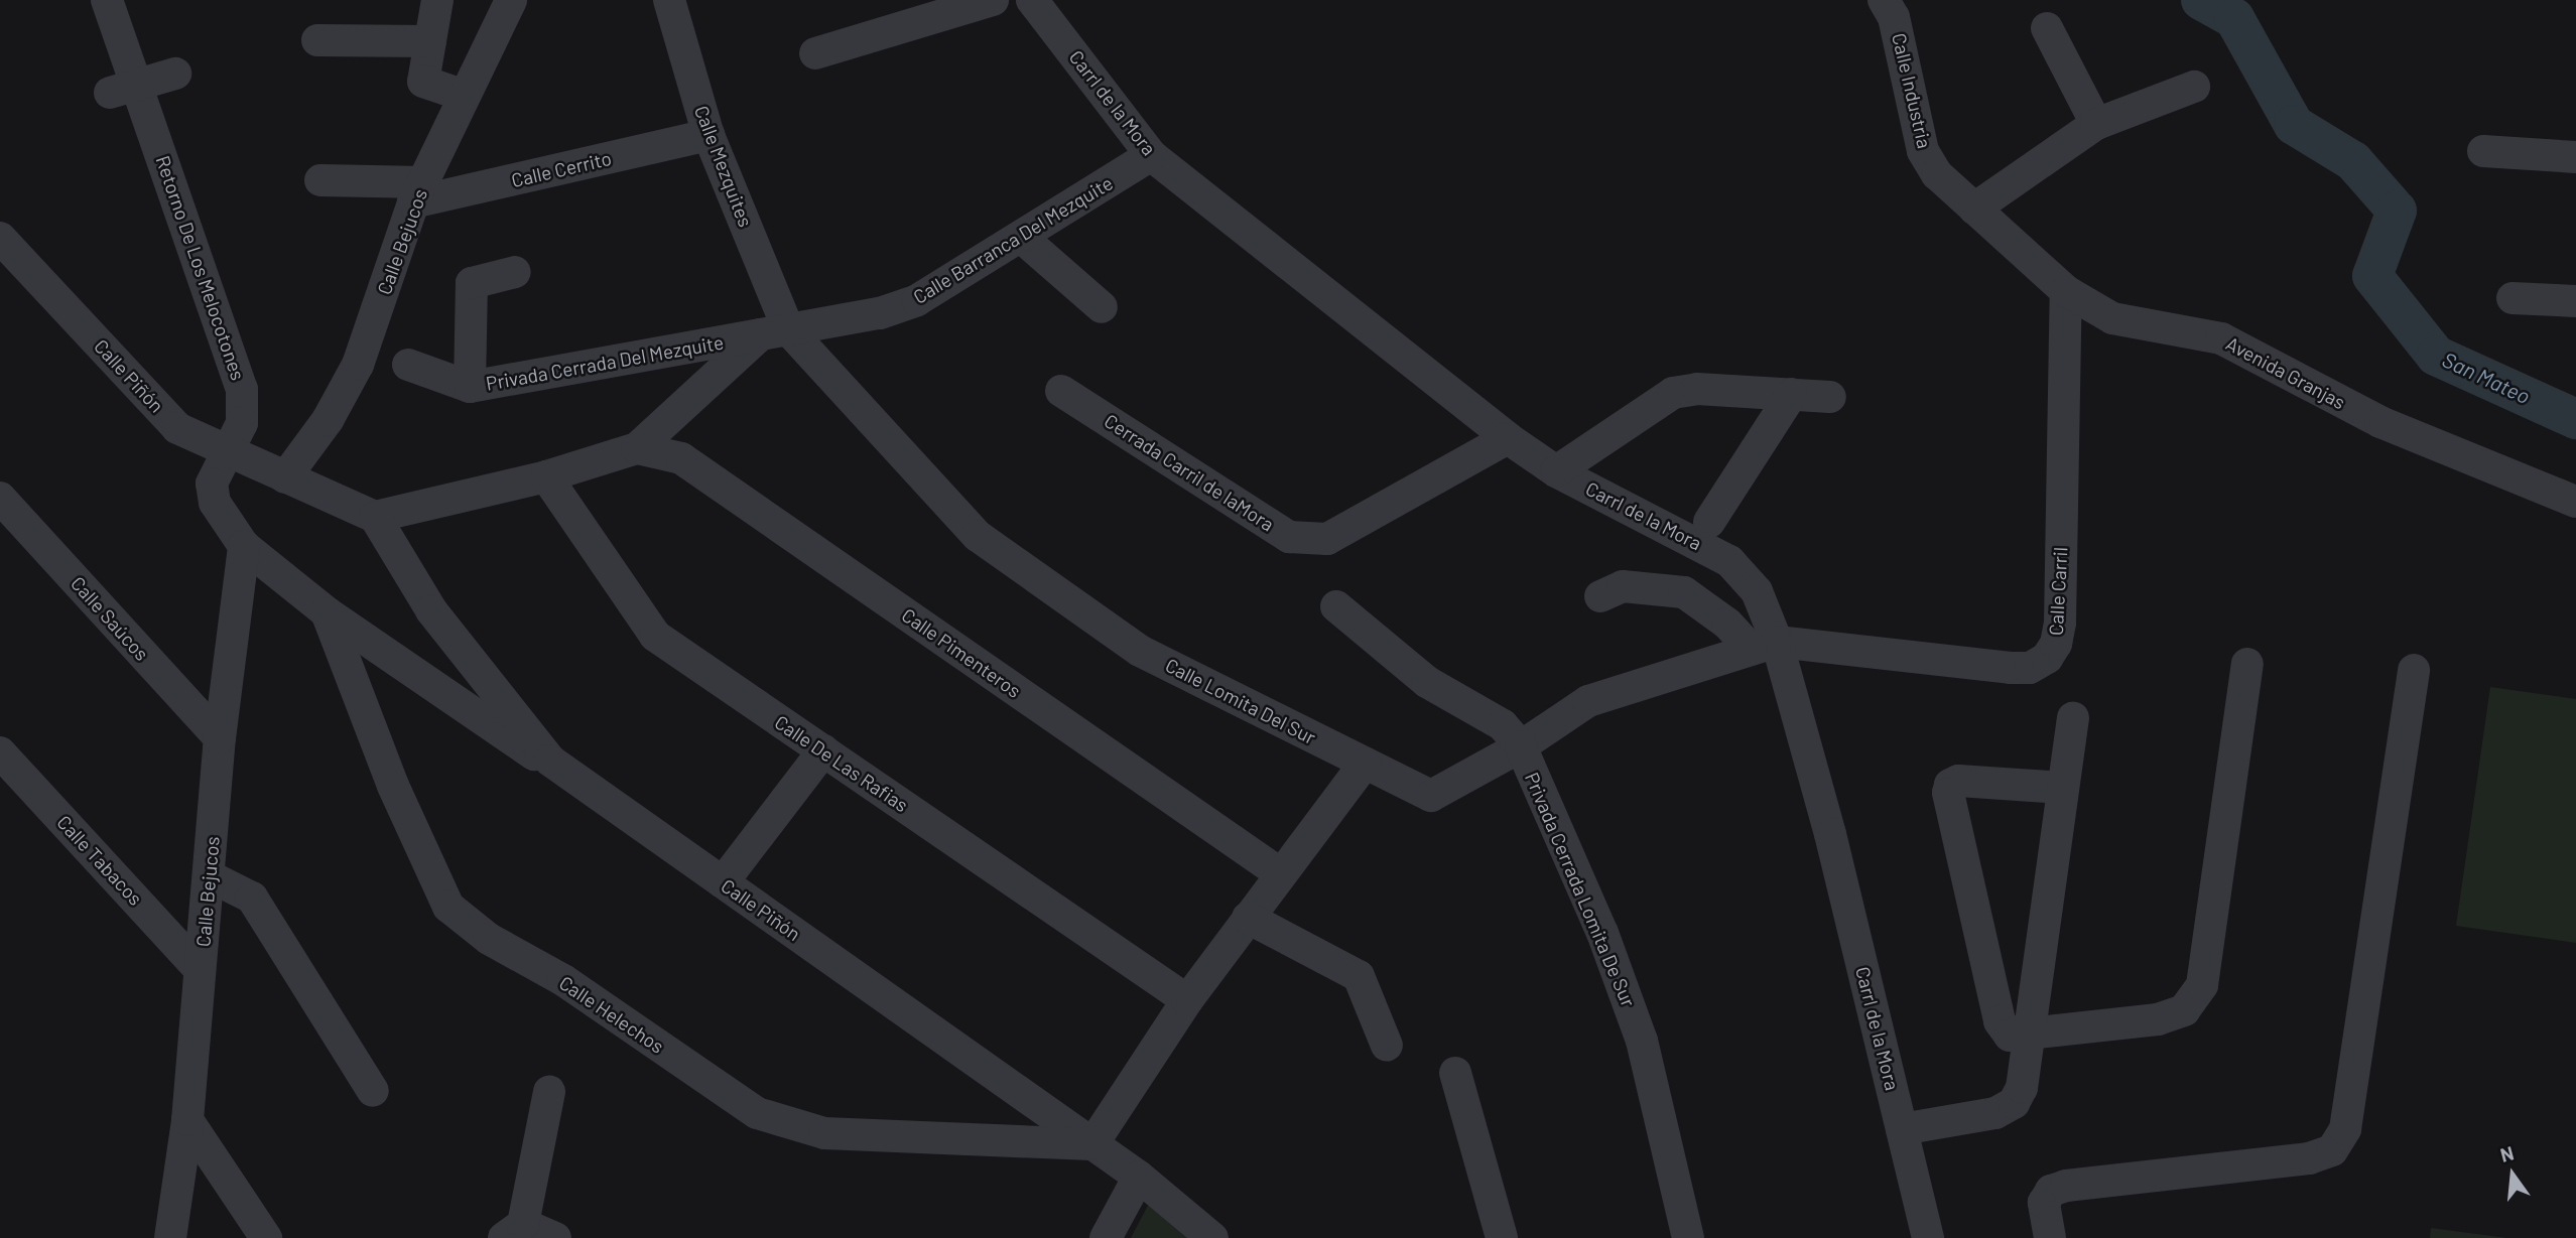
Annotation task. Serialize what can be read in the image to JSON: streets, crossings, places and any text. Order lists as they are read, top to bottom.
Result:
{
  "streets": {
    "street": [
      "Calle Industria",
      "Carrl de la Mora",
      "Calle Mezquites",
      "Calle Cerrito",
      "Calle Barranca Del Mezquite",
      "Calle Bejucos",
      "Retorno De Los Melocotones",
      "Privada Cerrada Del Mezquite",
      "Avenida Granjas",
      "Calle Piñón",
      "Cerrada Carril de laMora",
      "Calle Carril",
      "Calle Saúcos",
      "Calle Pimenteros",
      "Calle Lomita Del Sur",
      "Calle De Las Rafias",
      "Calle Tabacos",
      "Privada Cerrada Lomita De Sur",
      "Calle Helechos"
    ]
  },
  "crossings": [
    ["Calle Industria", "Avenida Granjas"],
    ["Carrl de la Mora", "Calle Barranca Del Mezquite"],
    ["Carrl de la Mora", "Cerrada Carril de laMora"],
    ["Carrl de la Mora", "Calle Carril"],
    ["Carrl de la Mora", "Calle Lomita Del Sur"],
    ["Calle Mezquites", "Calle Cerrito"],
    ["Calle Mezquites", "Calle Barranca Del Mezquite"],
    ["Calle Mezquites", "Privada Cerrada Del Mezquite"],
    ["Calle Mezquites", "Calle Lomita Del Sur"],
    ["Calle Cerrito", "Calle Bejucos"],
    ["Calle Barranca Del Mezquite", "Privada Cerrada Del Mezquite"],
    ["Calle Barranca Del Mezquite", "Calle Lomita Del Sur"],
    ["Calle Bejucos", "Retorno De Los Melocotones"],
    ["Calle Bejucos", "Calle Piñón"],
    ["Calle Bejucos", "Calle Saúcos"],
    ["Calle Bejucos", "Calle Tabacos"],
    ["Retorno De Los Melocotones", "Calle Piñón"],
    ["Retorno De Los Melocotones", "Calle Helechos"],
    ["Privada Cerrada Del Mezquite", "Calle Lomita Del Sur"],
    ["Avenida Granjas", "Calle Carril"],
    ["Calle Piñón", "Calle Helechos"],
    ["Calle Carril", "Calle Lomita Del Sur"],
    ["Calle Lomita Del Sur", "Privada Cerrada Lomita De Sur"]
  ],
  "water": ["San Mateo"],
  "north": "top"
}
